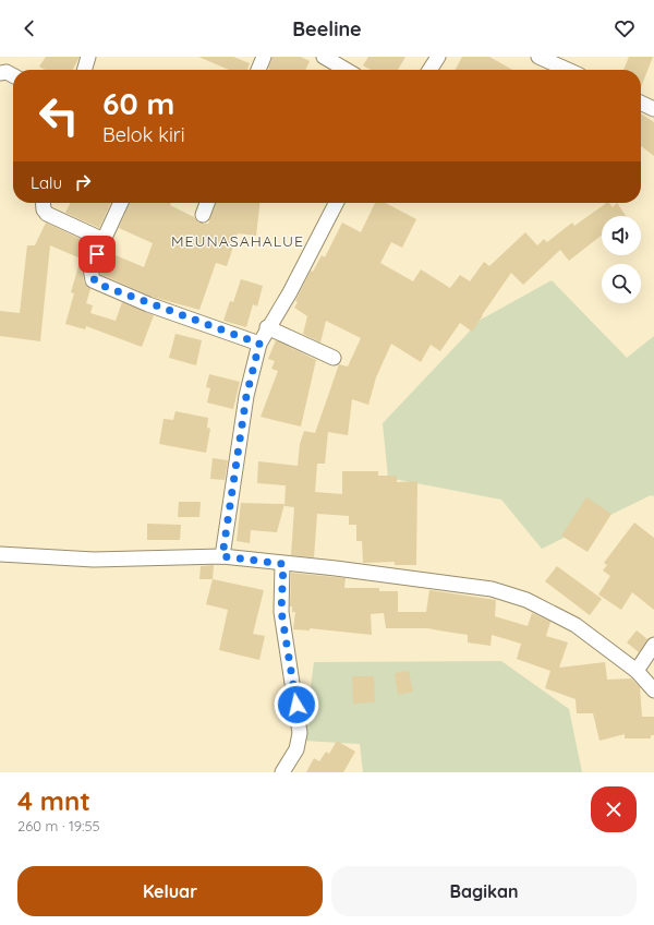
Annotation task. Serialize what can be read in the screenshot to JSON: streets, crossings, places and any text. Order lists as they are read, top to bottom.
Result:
{
  "districts": ["MEUNASAHALUE"],
  "page": {
    "header": "Beeline",
    "turn": ["60 m", "Belok kiri"],
    "then": "Lalu",
    "heading": ["4 mnt", "260 m · 19:55"],
    "buttons": ["Keluar", "Bagikan"]
  }
}
